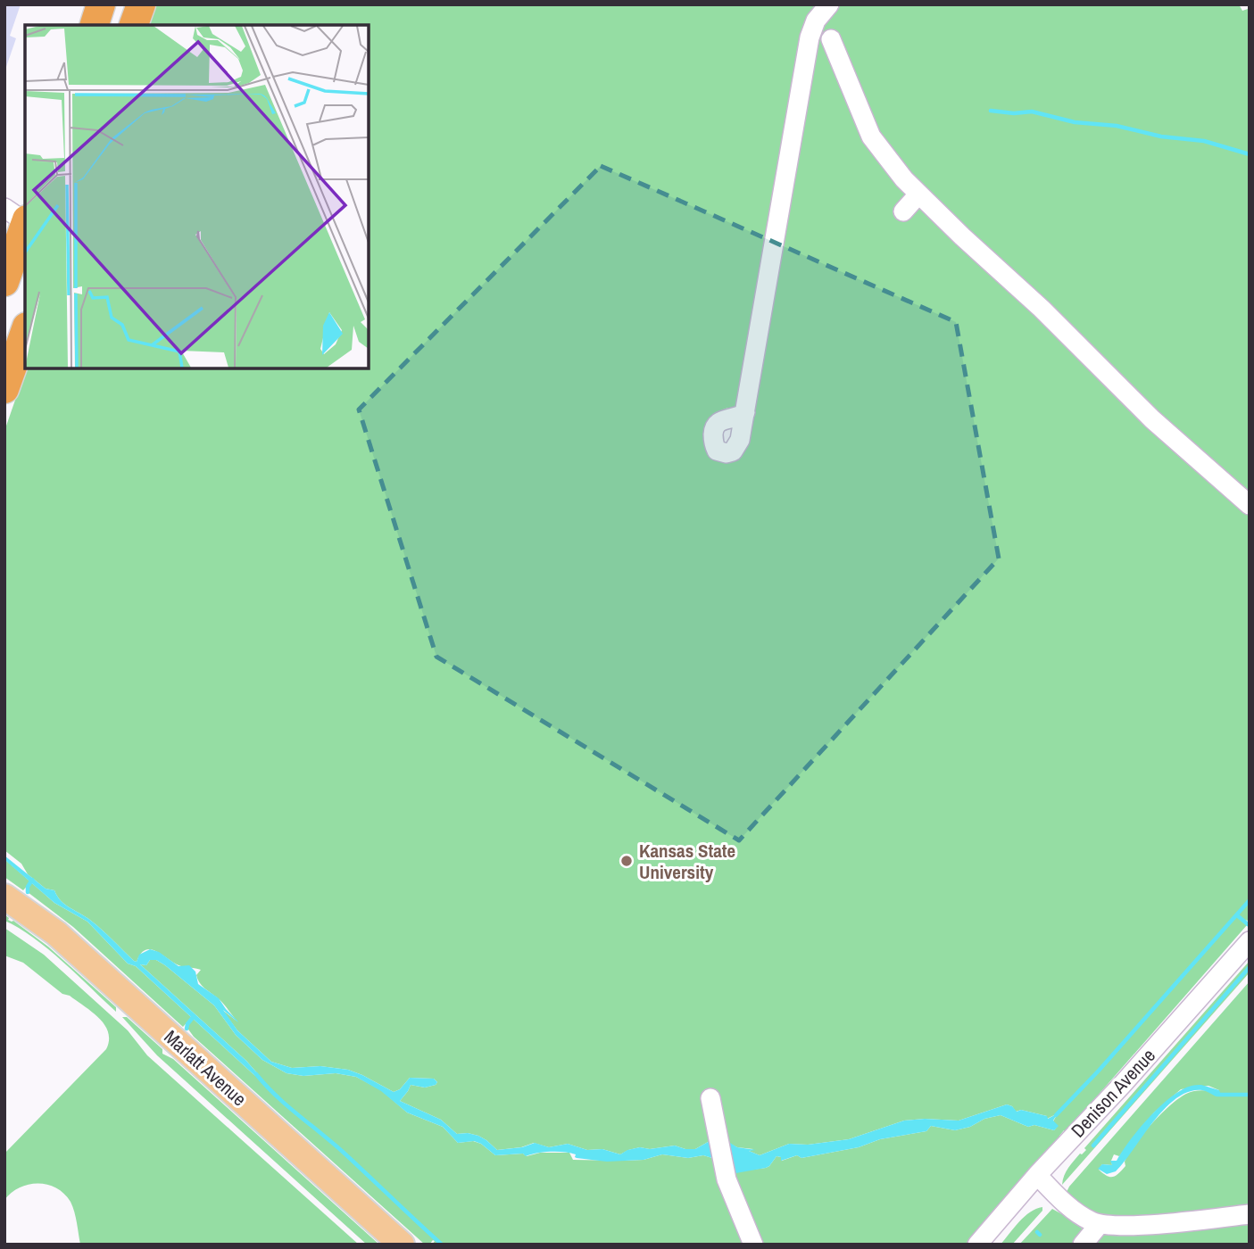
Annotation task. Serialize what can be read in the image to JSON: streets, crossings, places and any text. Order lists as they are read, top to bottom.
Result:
{
  "streets": {
    "main road": ["Marlatt Avenue"],
    "street": ["Denison Avenue"]
  },
  "places": ["Kansas State University"]
}
